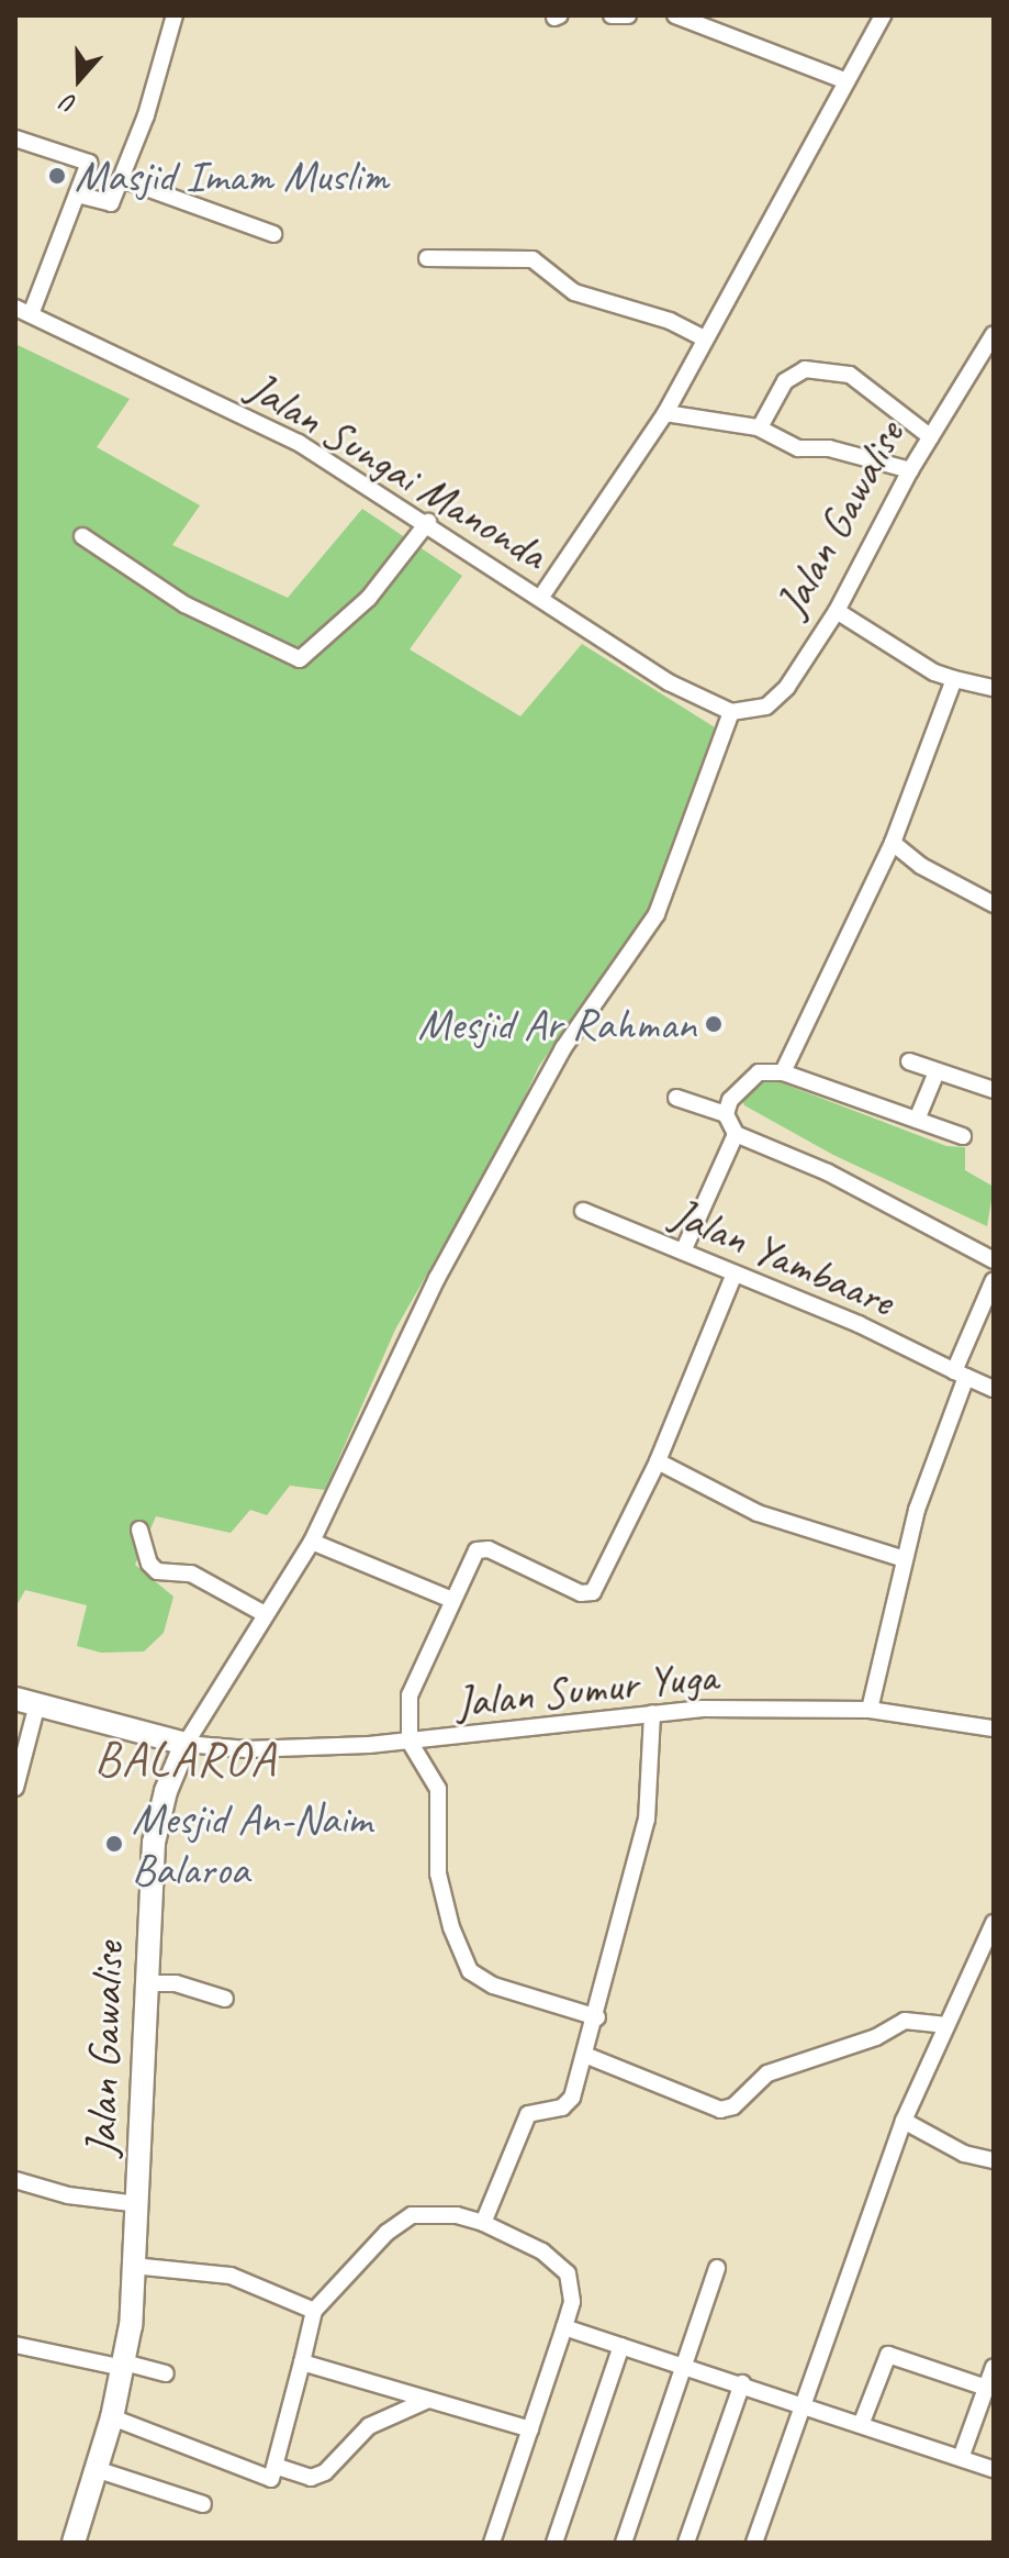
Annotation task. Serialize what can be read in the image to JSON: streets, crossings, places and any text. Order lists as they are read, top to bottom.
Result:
{
  "streets": {
    "street": [
      "Jalan Sungai Manonda",
      "Jalan Gawalise",
      "Jalan Yambaare",
      "Jalan Sumur Yuga"
    ]
  },
  "crossings": [
    ["Jalan Sungai Manonda", "Jalan Gawalise"],
    ["Jalan Gawalise", "Jalan Sumur Yuga"]
  ],
  "districts": ["BALAROA"],
  "places": ["Masjid Imam Muslim", "Mesjid Ar Rahman", "Mesjid An-Naim Balaroa"],
  "north": "bottom"
}
